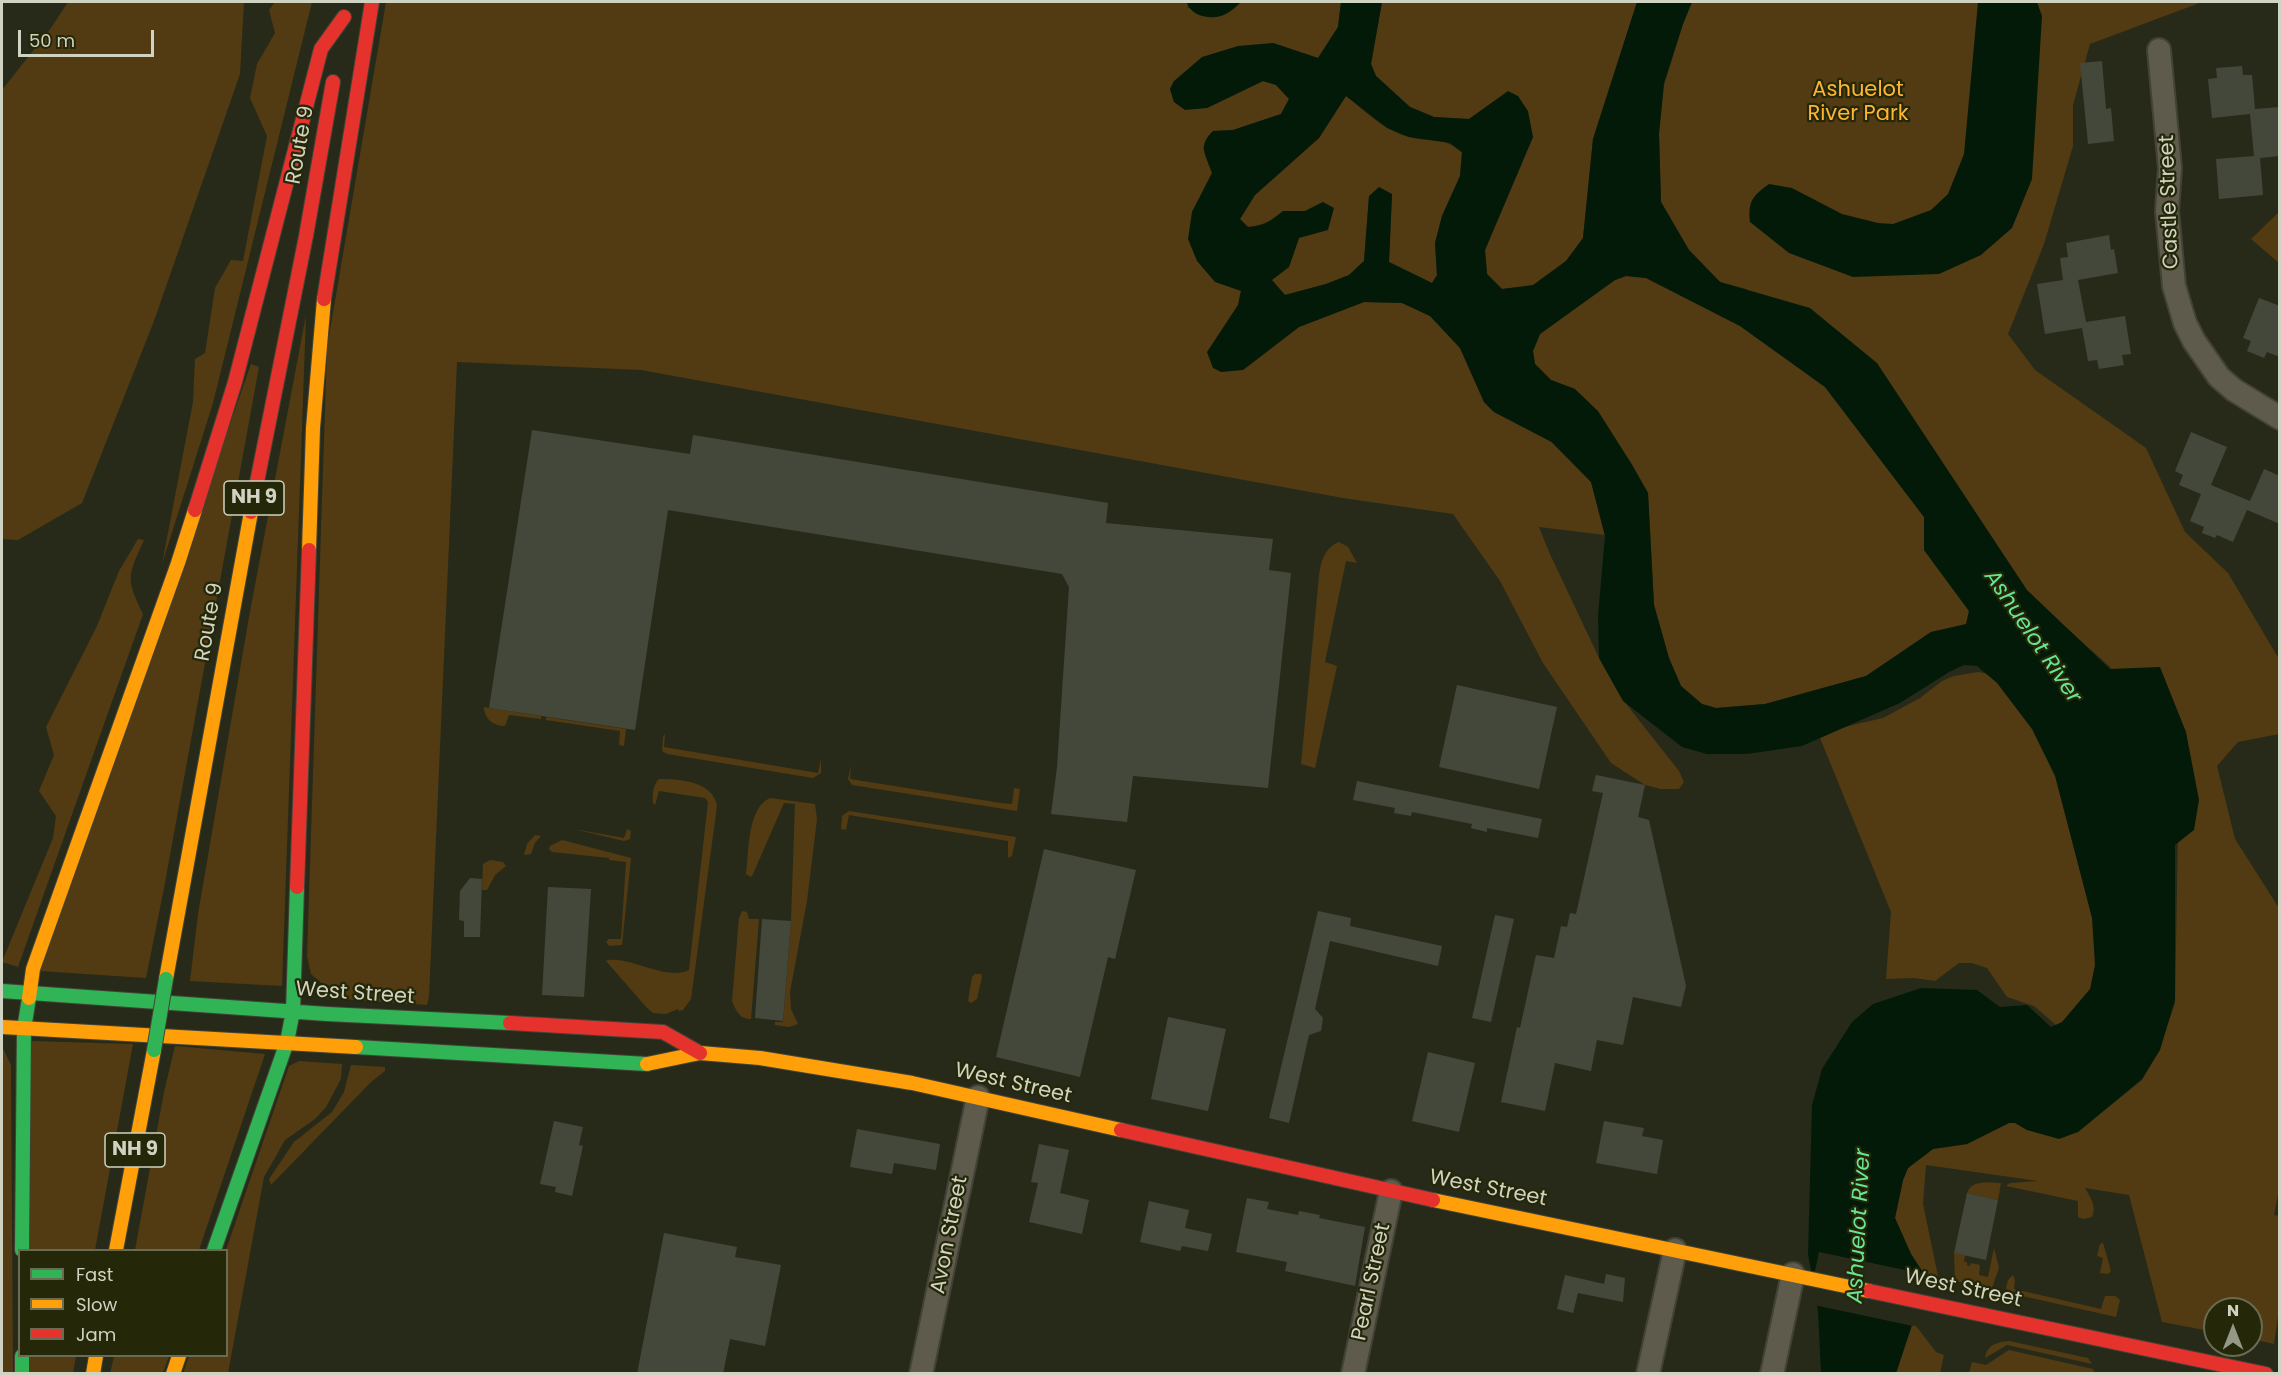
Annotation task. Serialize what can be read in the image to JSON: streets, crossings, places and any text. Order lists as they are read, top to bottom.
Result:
{
  "streets": {
    "main road": ["Route 9", "NH 9", "West Street"],
    "street": ["Castle Street", "Avon Street", "Pearl Street"]
  },
  "crossings": [
    ["West Street", "Avon Street"],
    ["West Street", "Pearl Street"]
  ],
  "water": ["Ashuelot River"],
  "parks": ["Ashuelot River Park"],
  "legend": ["Fast", "Slow", "Jam"],
  "scale_bar": "50 m",
  "north": "top"
}
